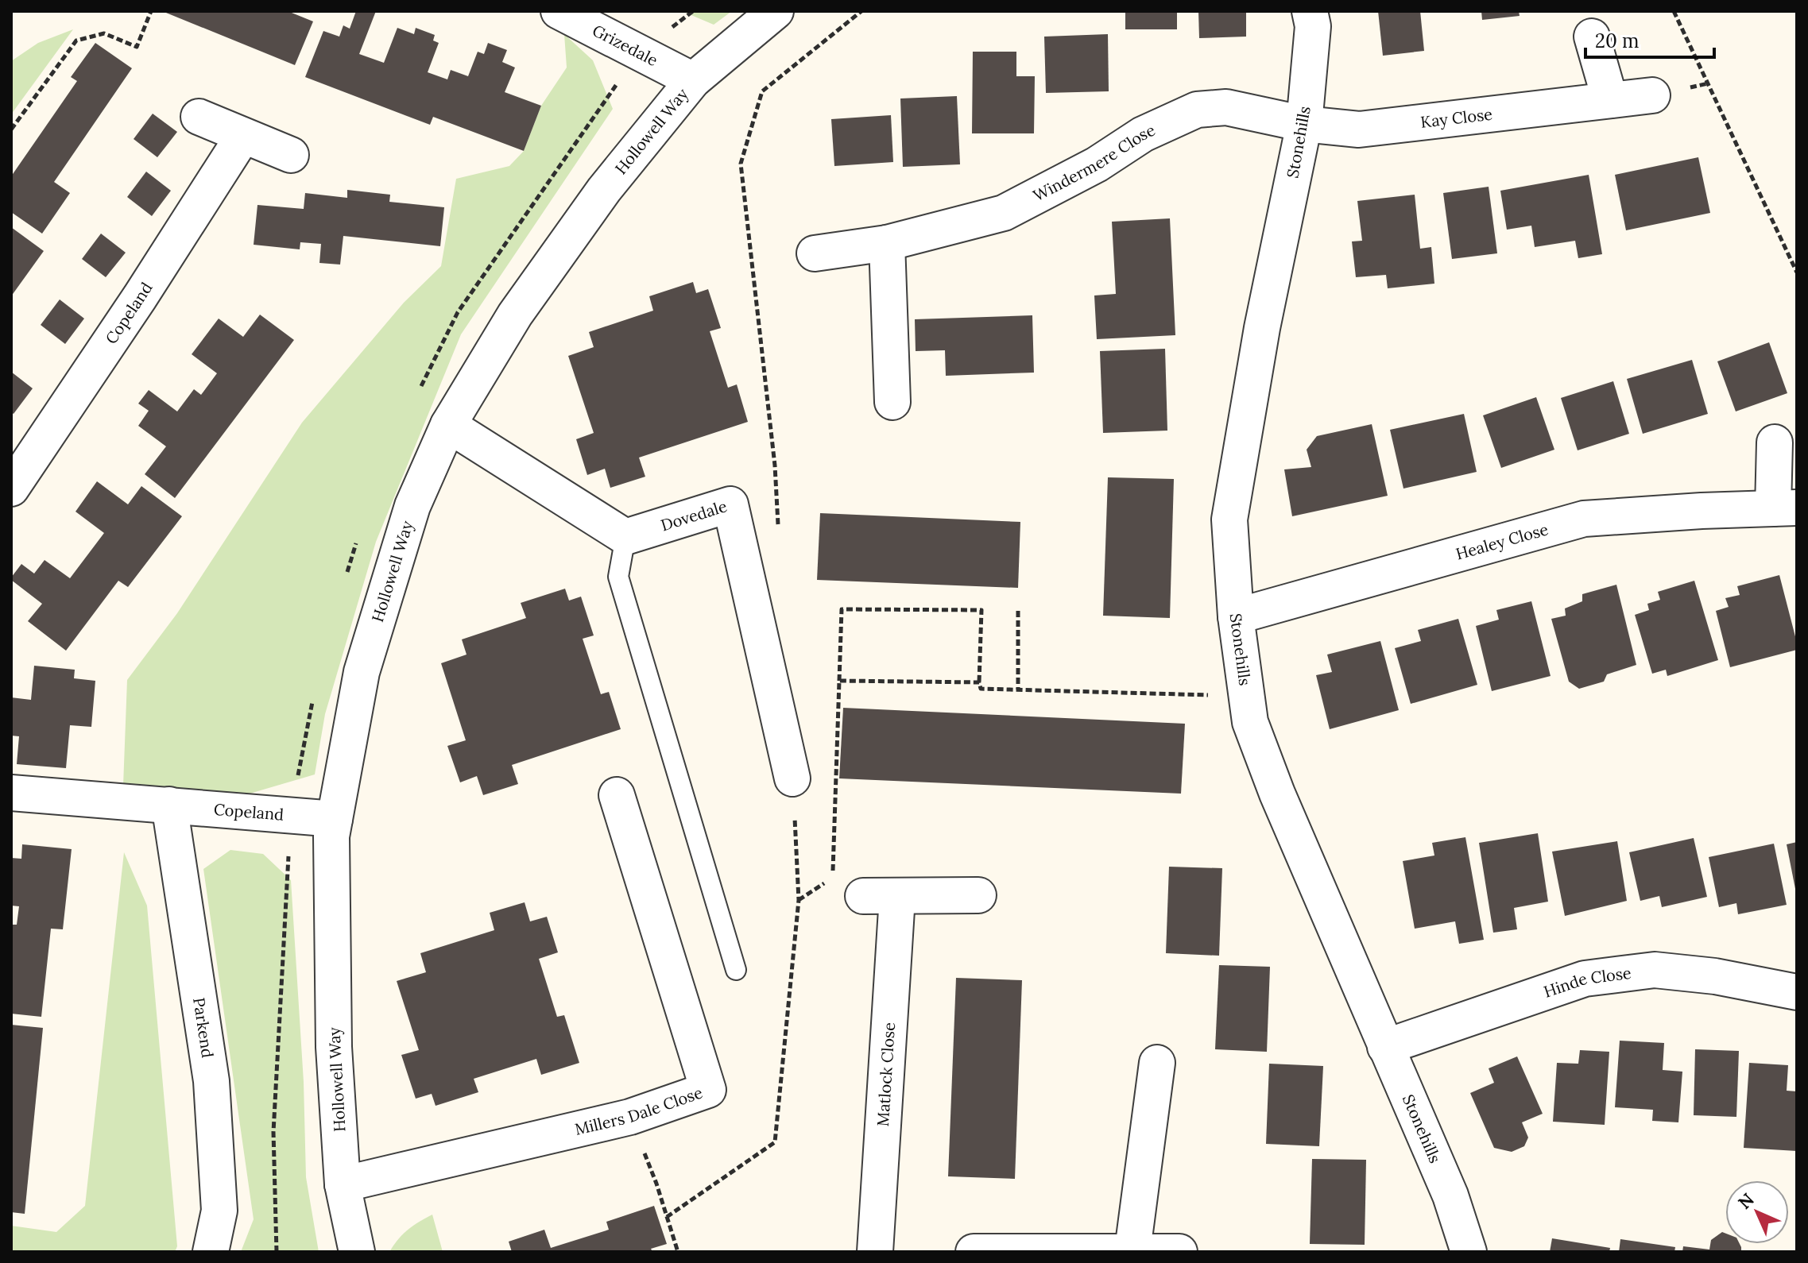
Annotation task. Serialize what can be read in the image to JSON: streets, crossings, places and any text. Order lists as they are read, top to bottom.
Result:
{
  "streets": {
    "street": [
      "Grizedale",
      "Kay Close",
      "Hollowell Way",
      "Stonehills",
      "Windermere Close",
      "Copeland",
      "Dovedale",
      "Healey Close",
      "Hinde Close",
      "Parkend",
      "Matlock Close",
      "Millers Dale Close"
    ]
  },
  "crossings": [
    ["Grizedale", "Hollowell Way"],
    ["Kay Close", "Stonehills"],
    ["Kay Close", "Windermere Close"],
    ["Hollowell Way", "Copeland"],
    ["Hollowell Way", "Millers Dale Close"],
    ["Stonehills", "Windermere Close"],
    ["Stonehills", "Healey Close"],
    ["Stonehills", "Hinde Close"],
    ["Copeland", "Parkend"]
  ],
  "scale_bar": "20 m",
  "north": "top left"
}
